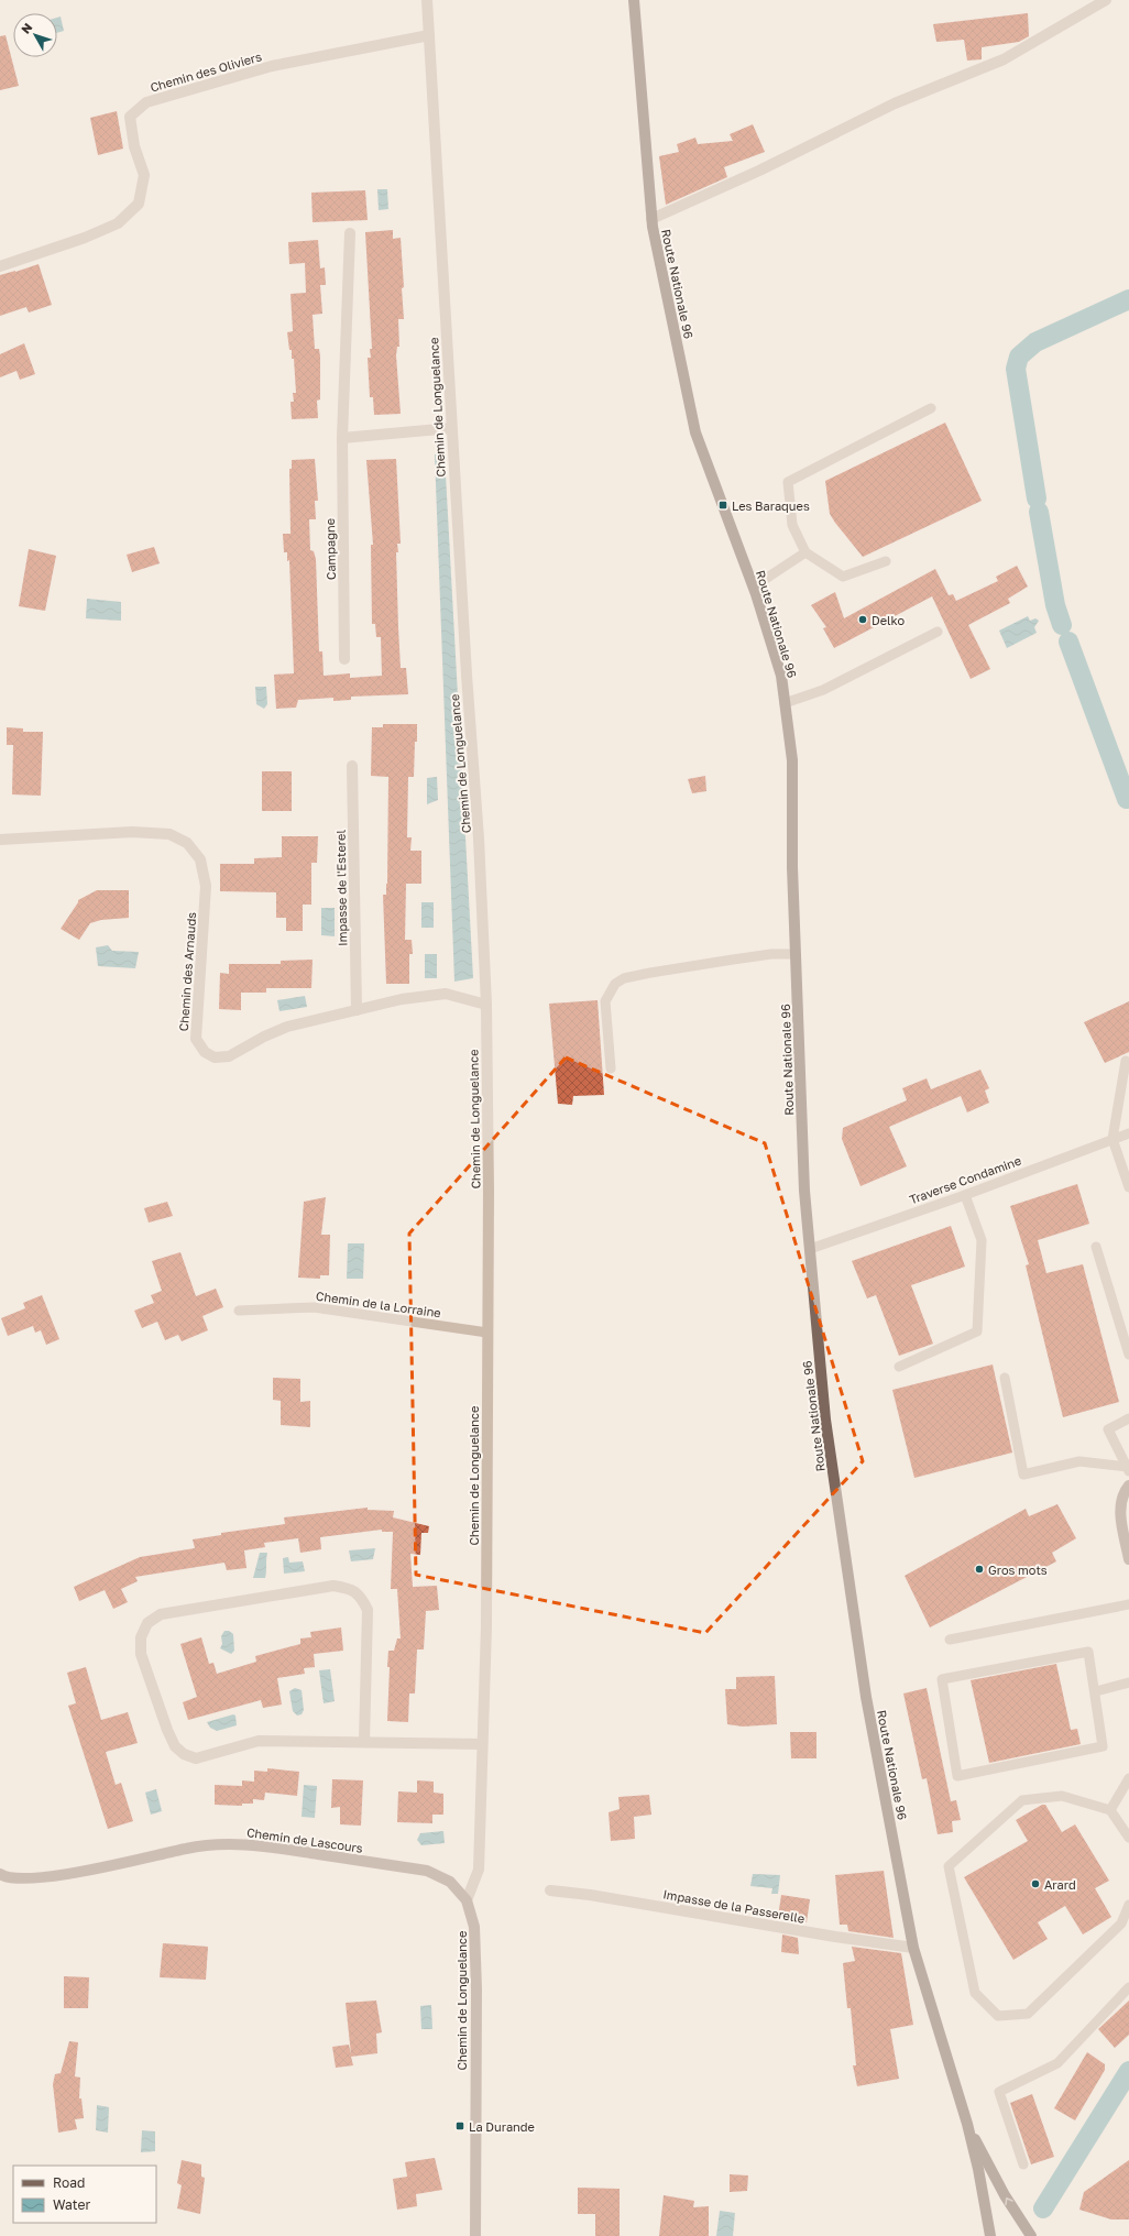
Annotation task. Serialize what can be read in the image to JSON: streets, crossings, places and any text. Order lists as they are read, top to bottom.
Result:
{
  "streets": {
    "main road": ["Route Nationale 96"],
    "street": [
      "Chemin des Oliviers",
      "Chemin de Longuelance",
      "Campagne",
      "Impasse de l'Esterel",
      "Chemin des Arnauds",
      "Chemin de Lascours",
      "Impasse de la Passerelle"
    ],
    "lane": ["Traverse Condamine", "Chemin de la Lorraine"]
  },
  "crossings": [
    ["Chemin des Oliviers", "Chemin de Longuelance"],
    ["Route Nationale 96", "Traverse Condamine"],
    ["Route Nationale 96", "Impasse de la Passerelle"],
    ["Chemin de Longuelance", "Chemin des Arnauds"],
    ["Chemin de Longuelance", "Chemin de la Lorraine"],
    ["Chemin de Longuelance", "Chemin de Lascours"],
    ["Impasse de l'Esterel", "Chemin des Arnauds"]
  ],
  "places": {
    "transit": ["Les Baraques", "La Durande"],
    "other": ["Delko", "Gros mots", "Arard"]
  },
  "legend": ["Road", "Water"],
  "north": "top left"
}
